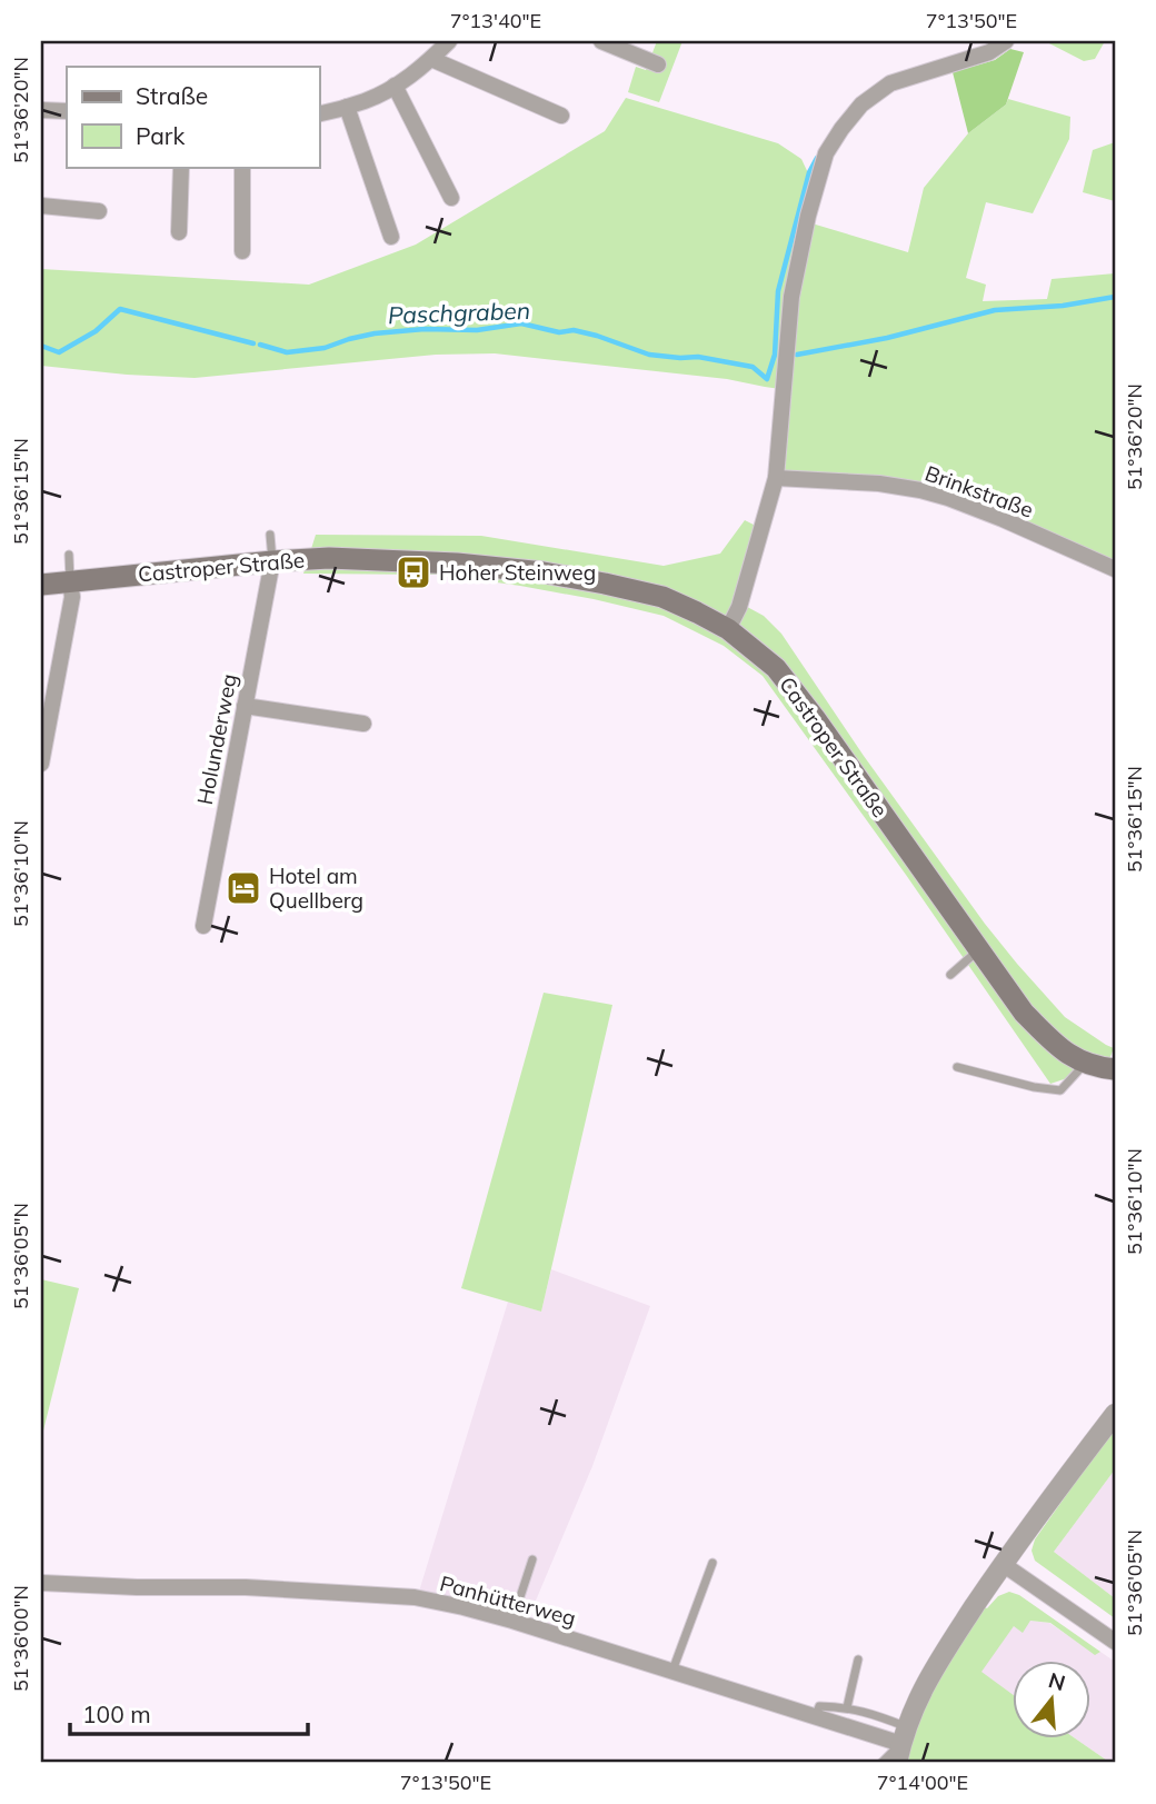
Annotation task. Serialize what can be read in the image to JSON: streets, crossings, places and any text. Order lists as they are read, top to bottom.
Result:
{
  "streets": {
    "main road": ["Castroper Straße"],
    "street": ["Brinkstraße", "Holunderweg", "Panhütterweg"]
  },
  "crossings": [
    ["Castroper Straße", "Holunderweg"]
  ],
  "water": ["Paschgraben"],
  "places": {
    "bus stop": ["Hoher Steinweg"],
    "hotel": ["Hotel am Quellberg"]
  },
  "legend": ["Straße", "Park"],
  "scale_bar": "100 m",
  "north": "top",
  "coordinates": [
    "7°13'40\"E",
    "7°13'50\"E",
    "51°36'20\"N",
    "51°36'15\"N",
    "51°36'10\"N",
    "51°36'05\"N",
    "51°36'00\"N",
    "7°14'00\"E"
  ]
}
